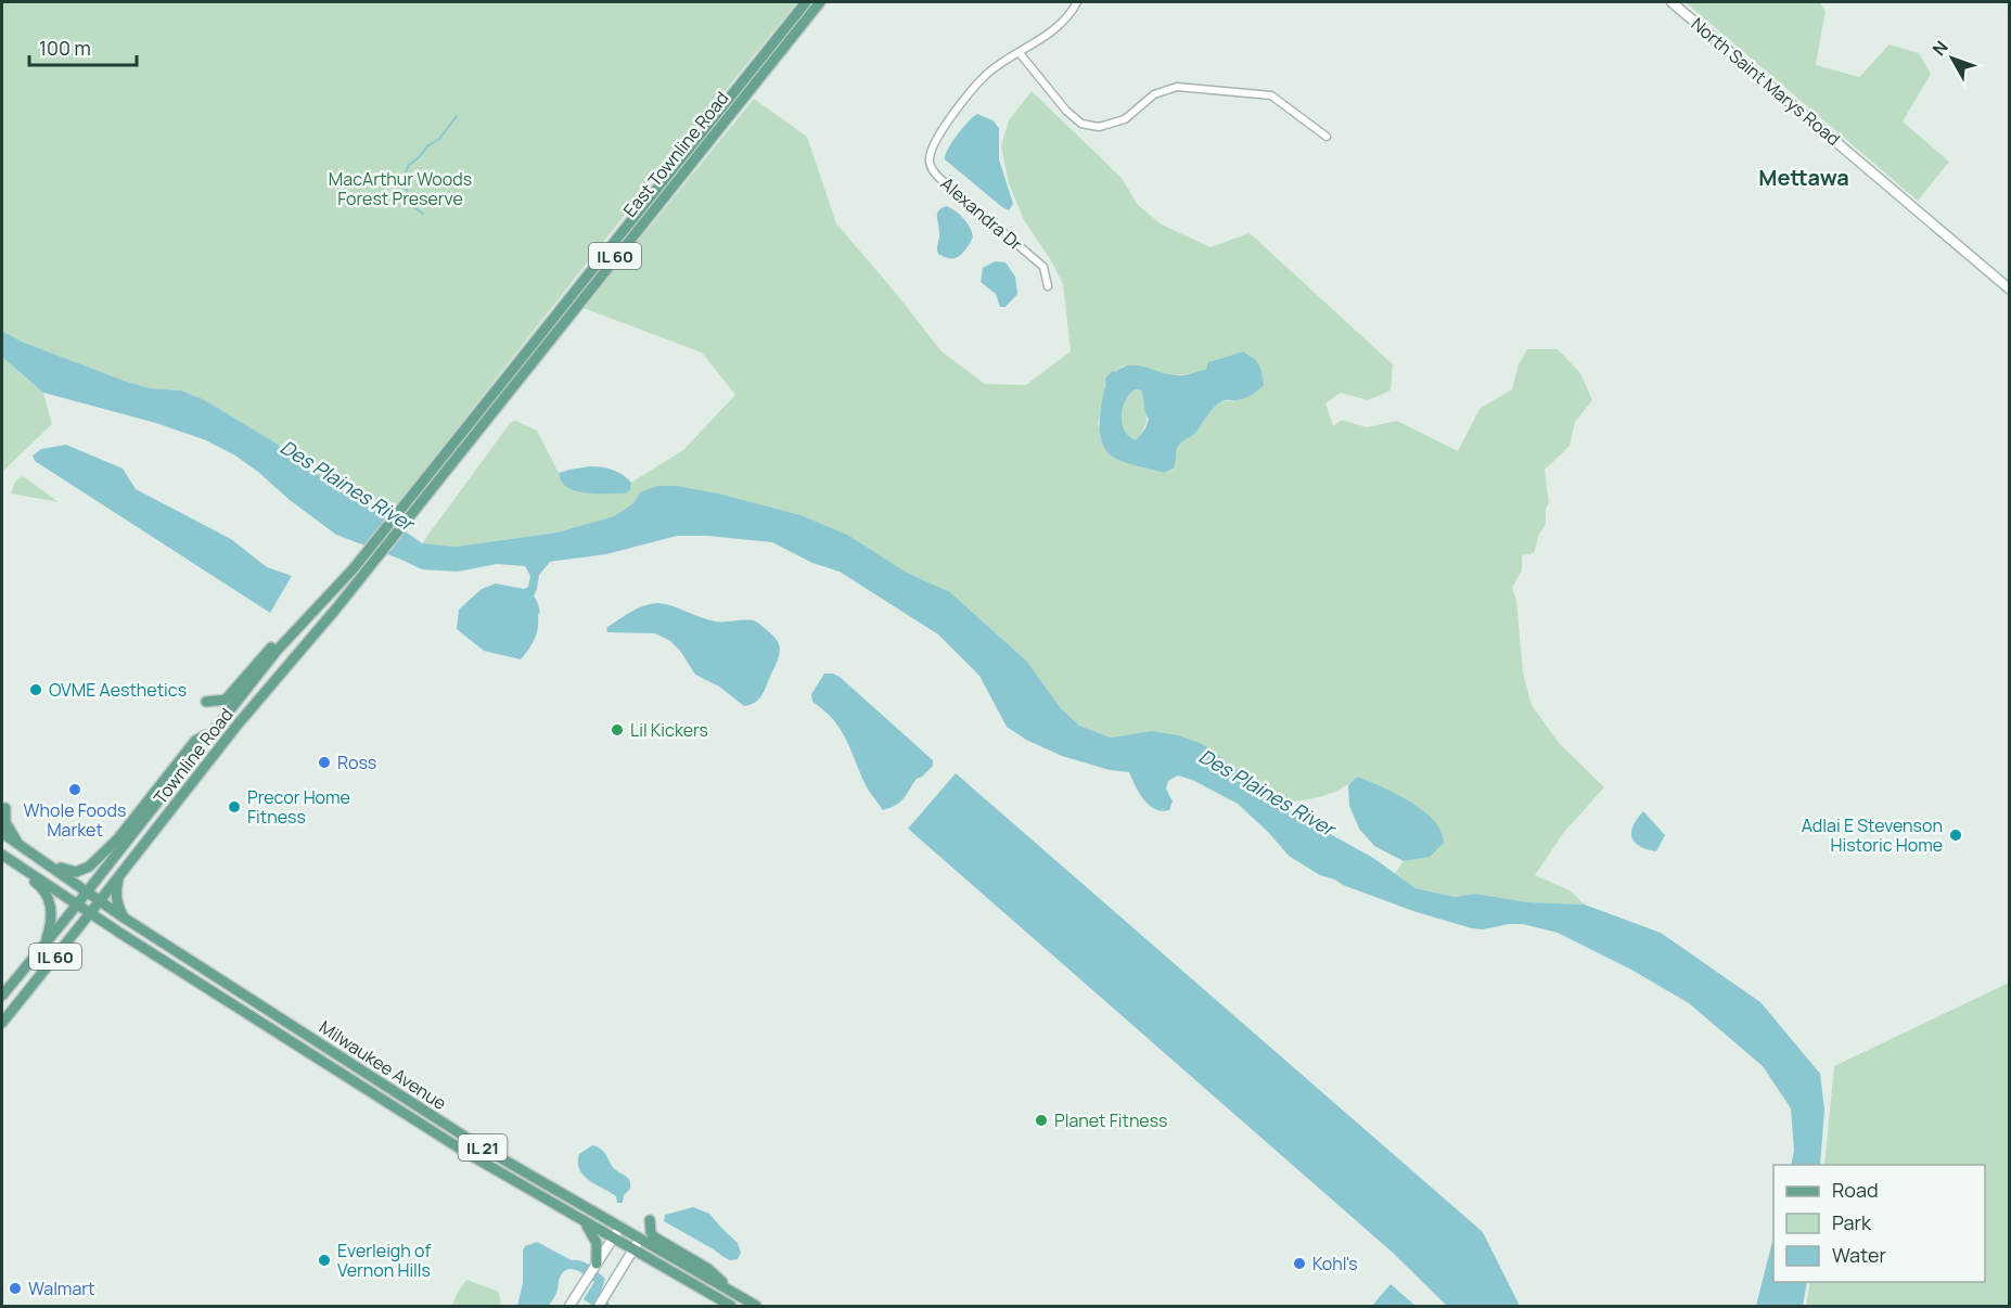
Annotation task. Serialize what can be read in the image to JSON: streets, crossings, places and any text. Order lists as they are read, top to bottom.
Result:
{
  "streets": {
    "main road": [
      "North Saint Marys Road",
      "East Townline Road",
      "IL 60",
      "Townline Road",
      "Milwaukee Avenue",
      "IL 21"
    ],
    "street": ["Alexandra Dr"]
  },
  "crossings": [
    ["East Townline Road", "Townline Road"],
    ["Townline Road", "Milwaukee Avenue"]
  ],
  "districts": ["Mettawa"],
  "water": ["Des Plaines River"],
  "parks": ["MacArthur Woods Forest Preserve"],
  "places": [
    "OVME Aesthetics",
    "Lil Kickers",
    "Ross",
    "Whole Foods Market",
    "Precor Home Fitness",
    "Adlai E Stevenson Historic Home",
    "Planet Fitness",
    "Everleigh of Vernon Hills",
    "Kohl's",
    "Walmart"
  ],
  "legend": ["Road", "Park", "Water"],
  "scale_bar": "100 m",
  "north": "top left"
}
